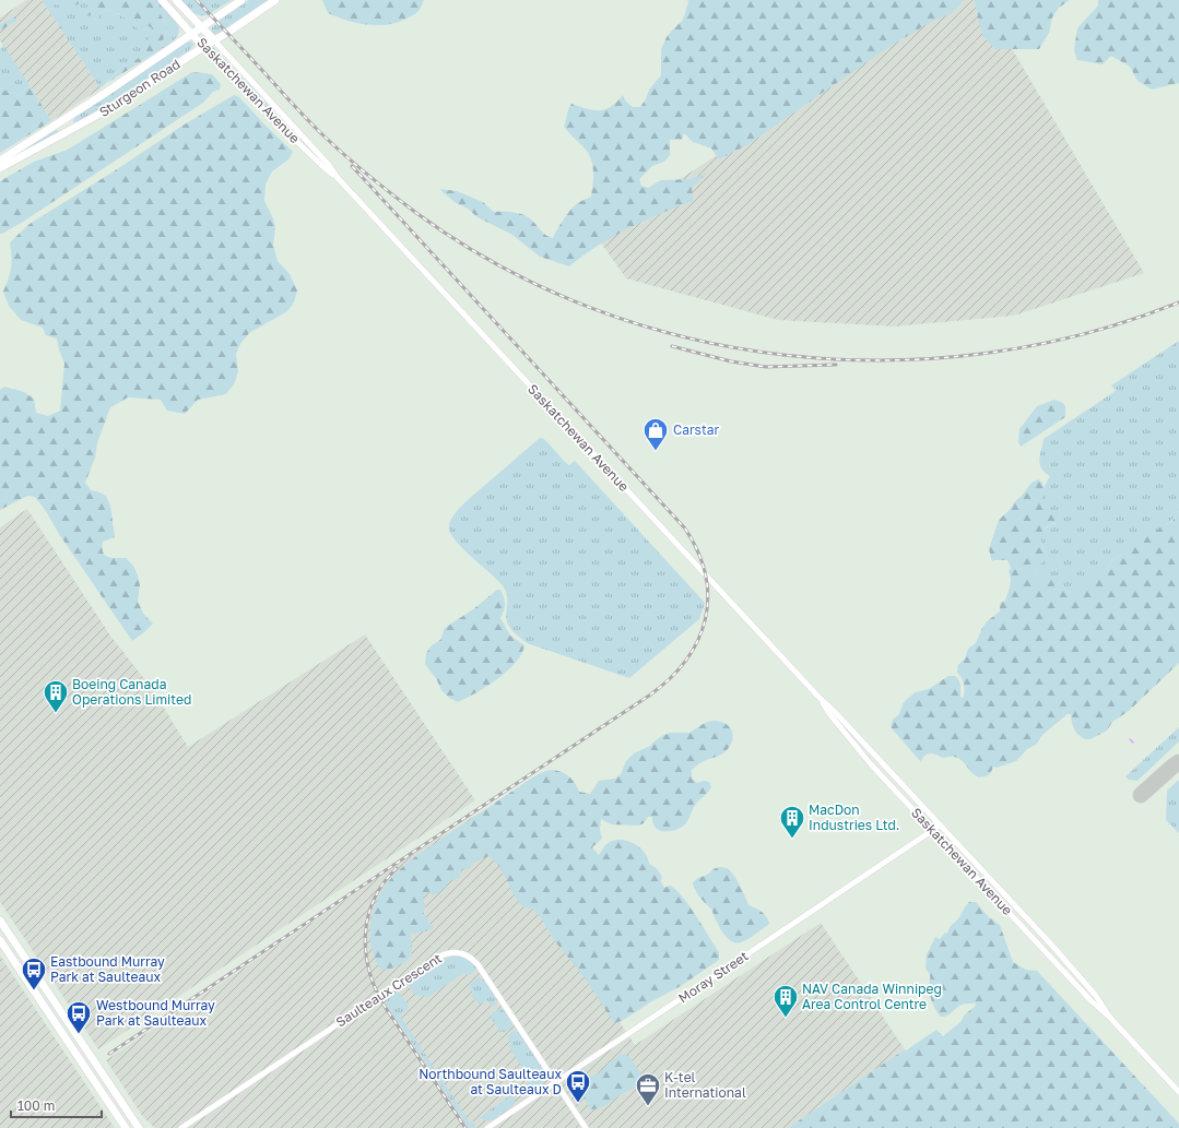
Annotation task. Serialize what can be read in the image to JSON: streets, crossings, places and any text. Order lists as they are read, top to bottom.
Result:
{
  "streets": {
    "main road": ["Sturgeon Road", "Saskatchewan Avenue"],
    "street": ["Moray Street", "Saulteaux Crescent"]
  },
  "crossings": [
    ["Sturgeon Road", "Saskatchewan Avenue"],
    ["Saskatchewan Avenue", "Moray Street"],
    ["Moray Street", "Saulteaux Crescent"]
  ],
  "places": {
    "shop": ["Carstar"],
    "building": ["Boeing Canada Operations Limited", "MacDon Industries Ltd.", "NAV Canada Winnipeg Area Control Centre"],
    "bus stop": ["Eastbound Murray Park at Saulteaux", "Westbound Murray Park at Saulteaux", "Northbound Saulteaux at Saulteaux D"],
    "office": ["K-tel International"]
  },
  "scale_bar": "100 m"
}
